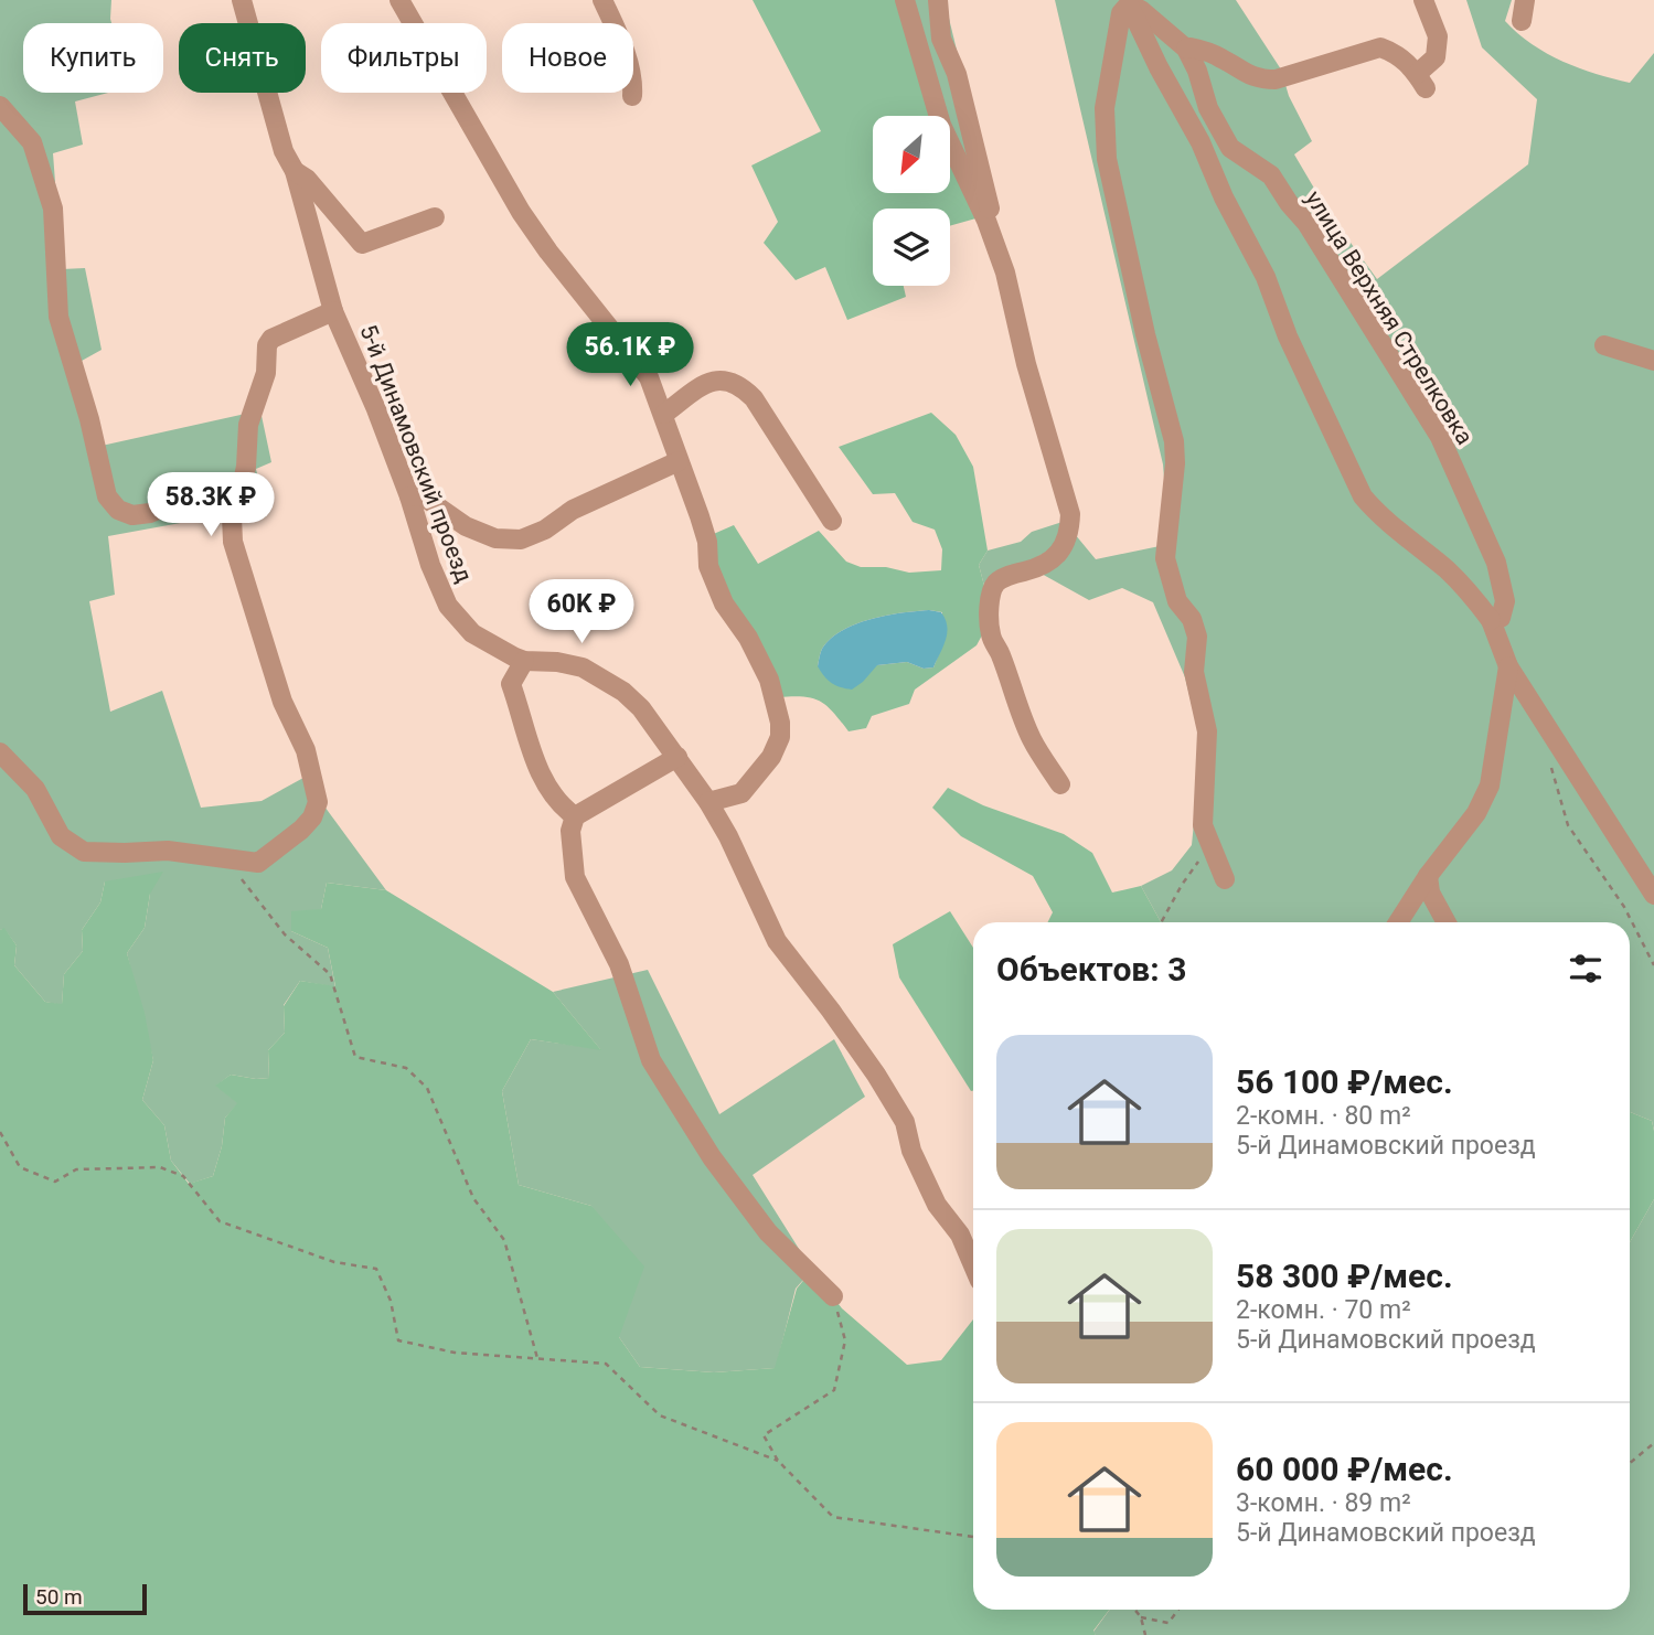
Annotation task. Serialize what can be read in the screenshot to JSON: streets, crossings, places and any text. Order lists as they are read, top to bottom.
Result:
{
  "streets": {
    "street": ["улица Верхняя Стрелковка", "5-й Динамовский проезд"]
  },
  "scale_bar": "50 m",
  "north": "bottom left",
  "page": {
    "chip": [
      "Купить",
      "Снять",
      "Фильтры",
      "Новое"
    ],
    "price": ["56.1K ₽", "58.3K ₽", "60K ₽"],
    "heading": "Объектов: 3",
    "list": [
      {
        "name": "56 100 ₽/мес.",
        "note": "2-комн. · 80 m² · 5-й Динамовский проезд"
      },
      {
        "name": "58 300 ₽/мес.",
        "note": "2-комн. · 70 m² · 5-й Динамовский проезд"
      },
      {
        "name": "60 000 ₽/мес.",
        "note": "3-комн. · 89 m² · 5-й Динамовский проезд"
      }
    ],
    "scale": "50 m"
  }
}
